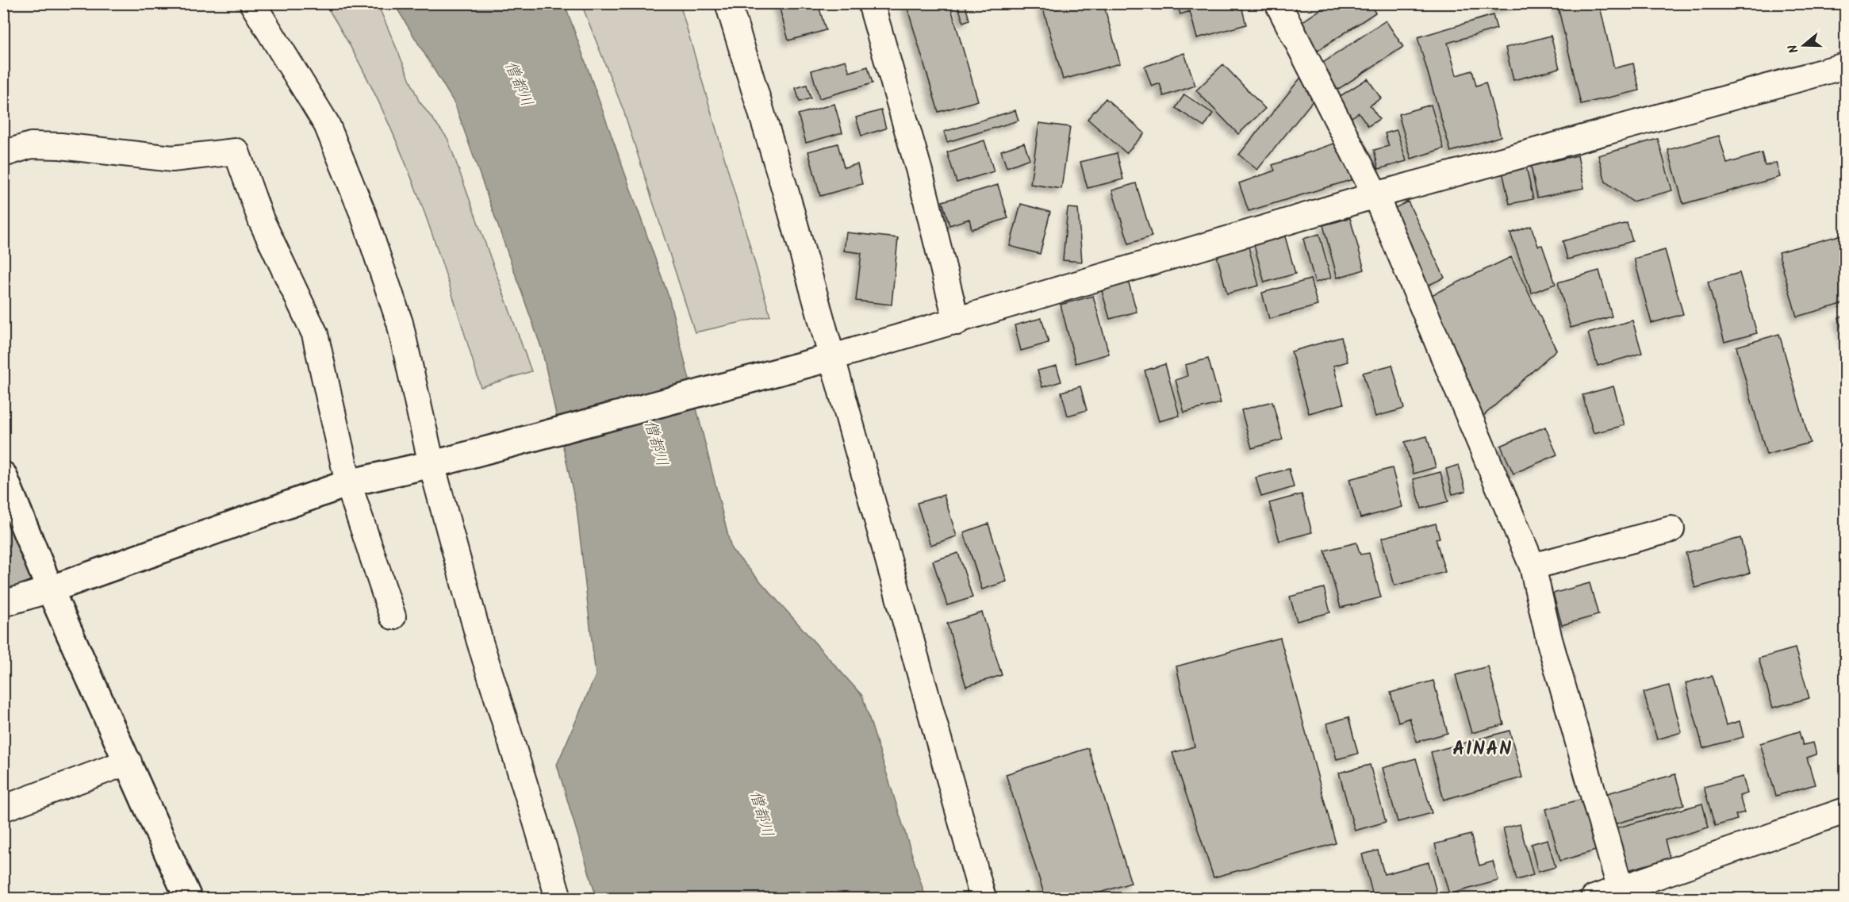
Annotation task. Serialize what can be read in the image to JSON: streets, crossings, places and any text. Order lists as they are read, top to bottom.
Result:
{
  "districts": ["AINAN"],
  "water": ["僧都川"],
  "north": "left"
}
